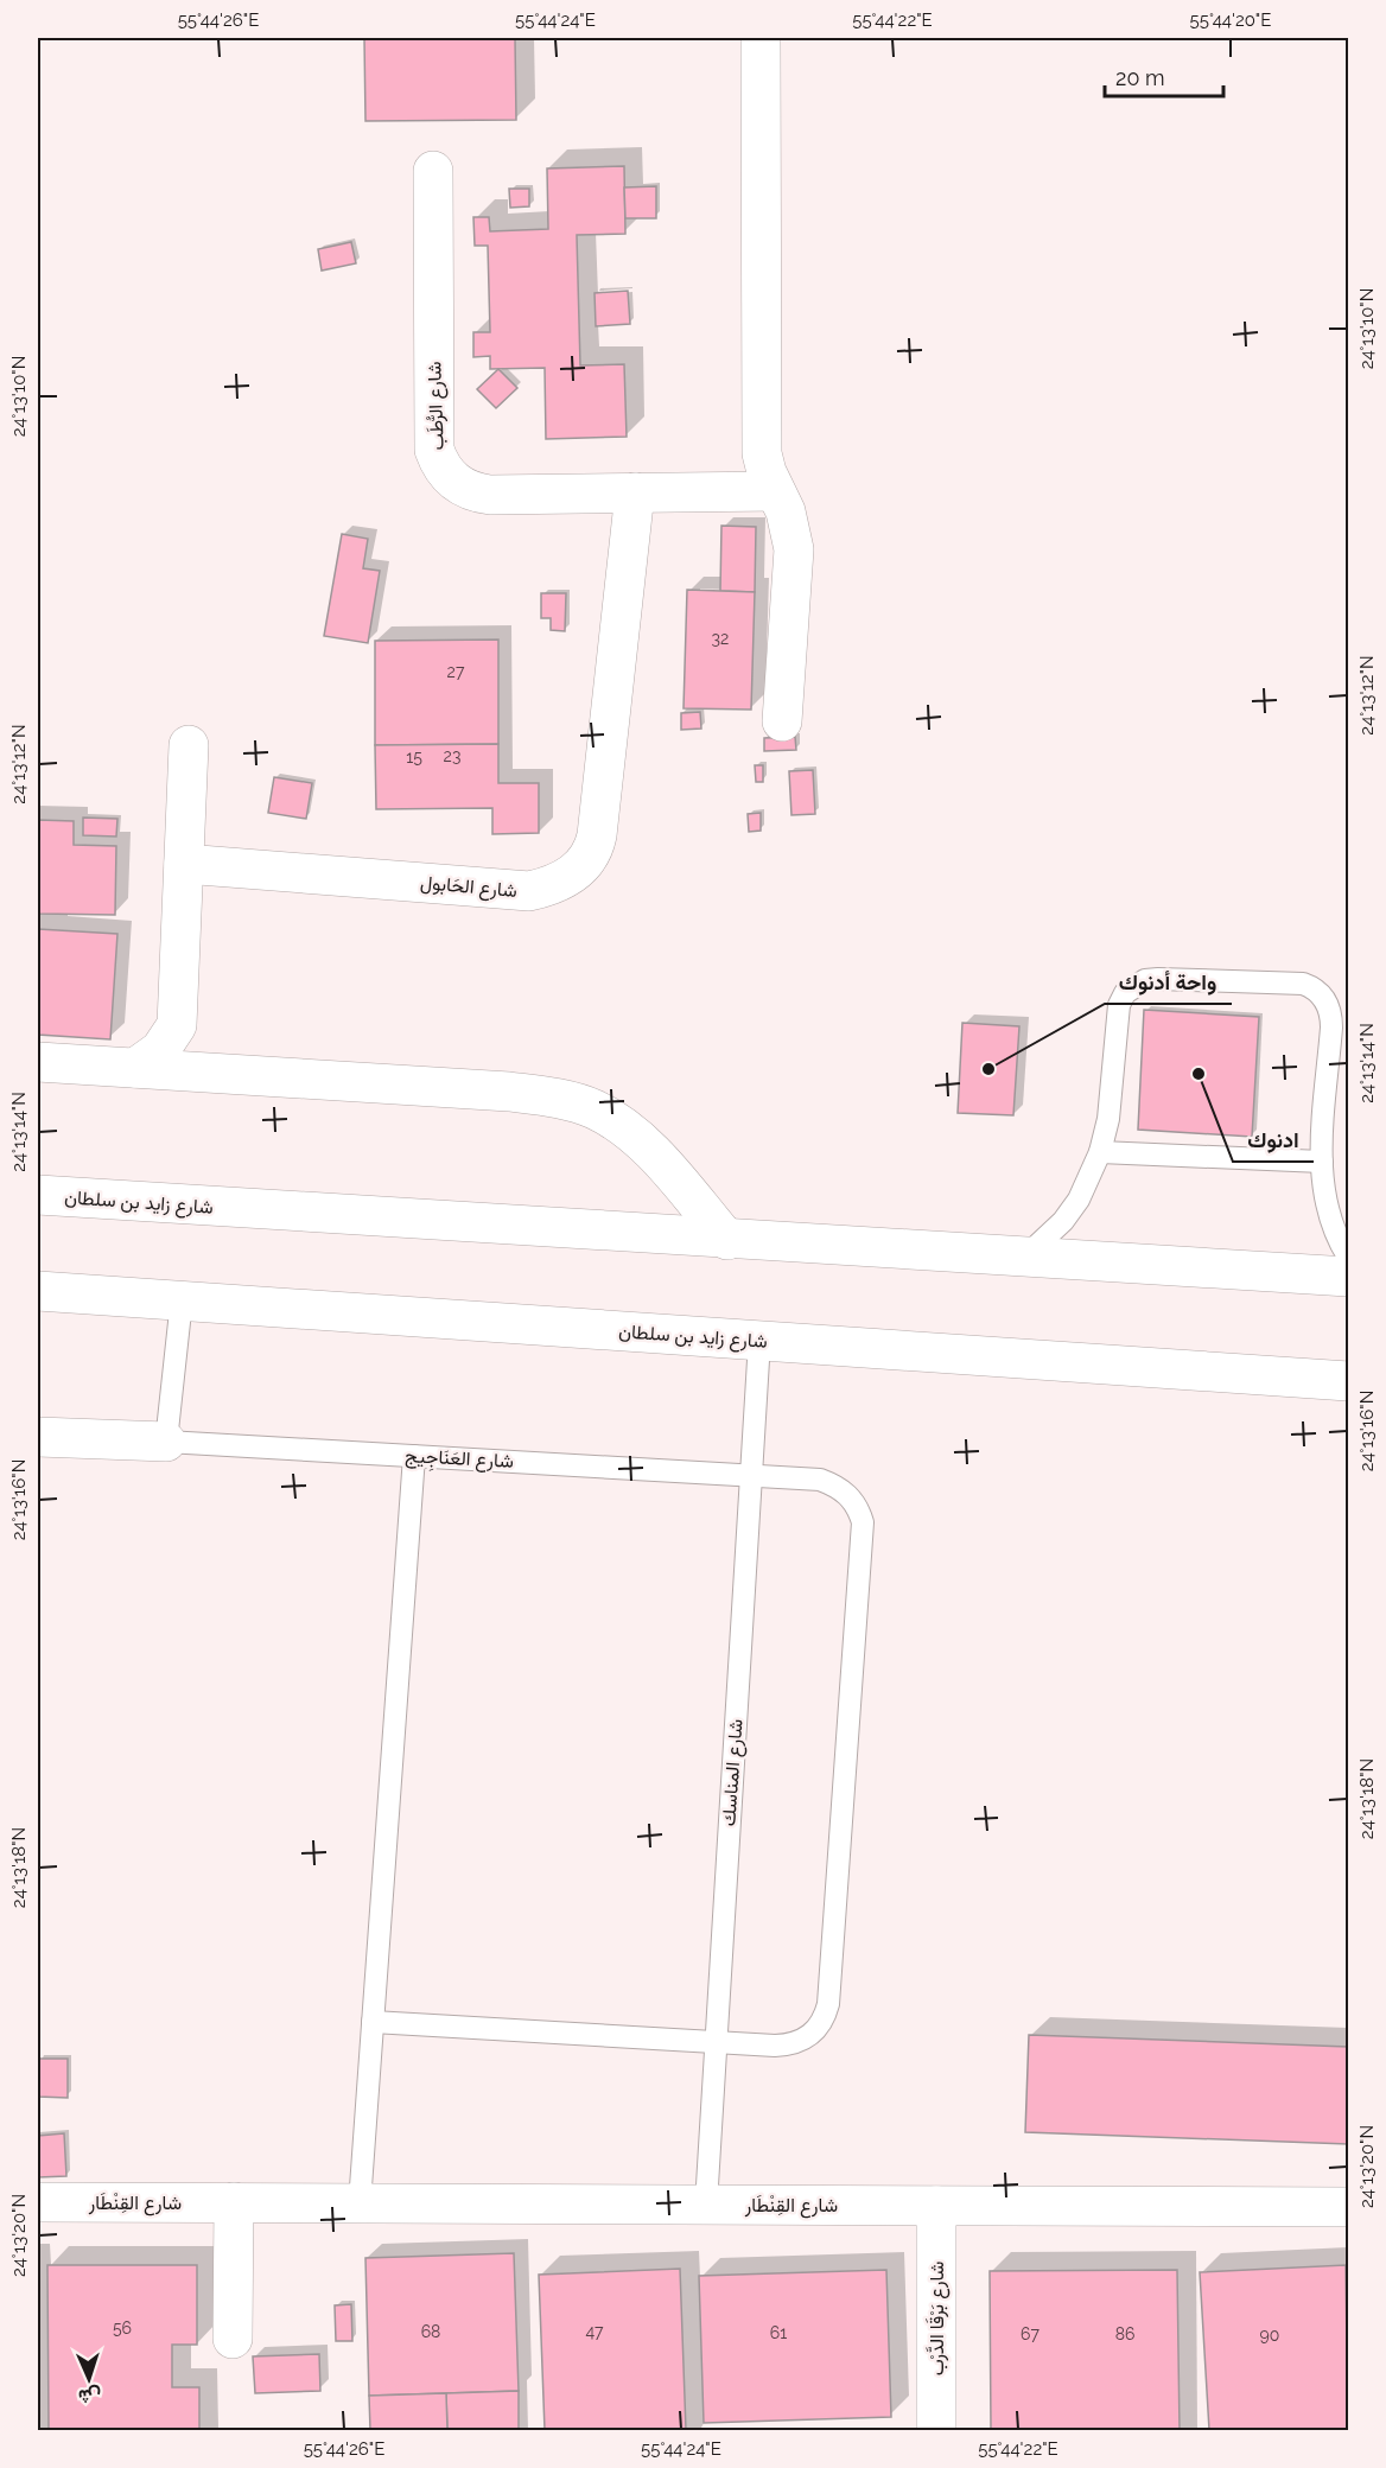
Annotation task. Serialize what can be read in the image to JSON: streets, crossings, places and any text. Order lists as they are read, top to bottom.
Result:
{
  "streets": {
    "street": [
      "شارع الرُّطَب",
      "شارع الحَابول",
      "شارع زايد بن سلطان",
      "شارع العَنَاجِيج",
      "شارع القِنْطَار",
      "شارع بَرْقَا الدَّرْب"
    ],
    "lane": ["شارع المناسك"]
  },
  "crossings": [
    ["شارع الرُّطَب", "شارع الحَابول"],
    ["شارع زايد بن سلطان", "شارع المناسك"],
    ["شارع العَنَاجِيج", "شارع المناسك"],
    ["شارع المناسك", "شارع القِنْطَار"],
    ["شارع القِنْطَار", "شارع بَرْقَا الدَّرْب"]
  ],
  "places": ["واحة أدنوك", "ادنوك"],
  "house_numbers": [
    "32",
    "27",
    "23",
    "15",
    "56",
    "68",
    "47",
    "61",
    "67",
    "86",
    "90"
  ],
  "scale_bar": "20 m",
  "north": "bottom",
  "coordinates": [
    "55°44'26\"E",
    "55°44'24\"E",
    "55°44'22\"E",
    "55°44'20\"E",
    "24°13'10\"N",
    "24°13'12\"N",
    "24°13'14\"N",
    "24°13'16\"N",
    "24°13'18\"N",
    "24°13'20\"N"
  ]
}
